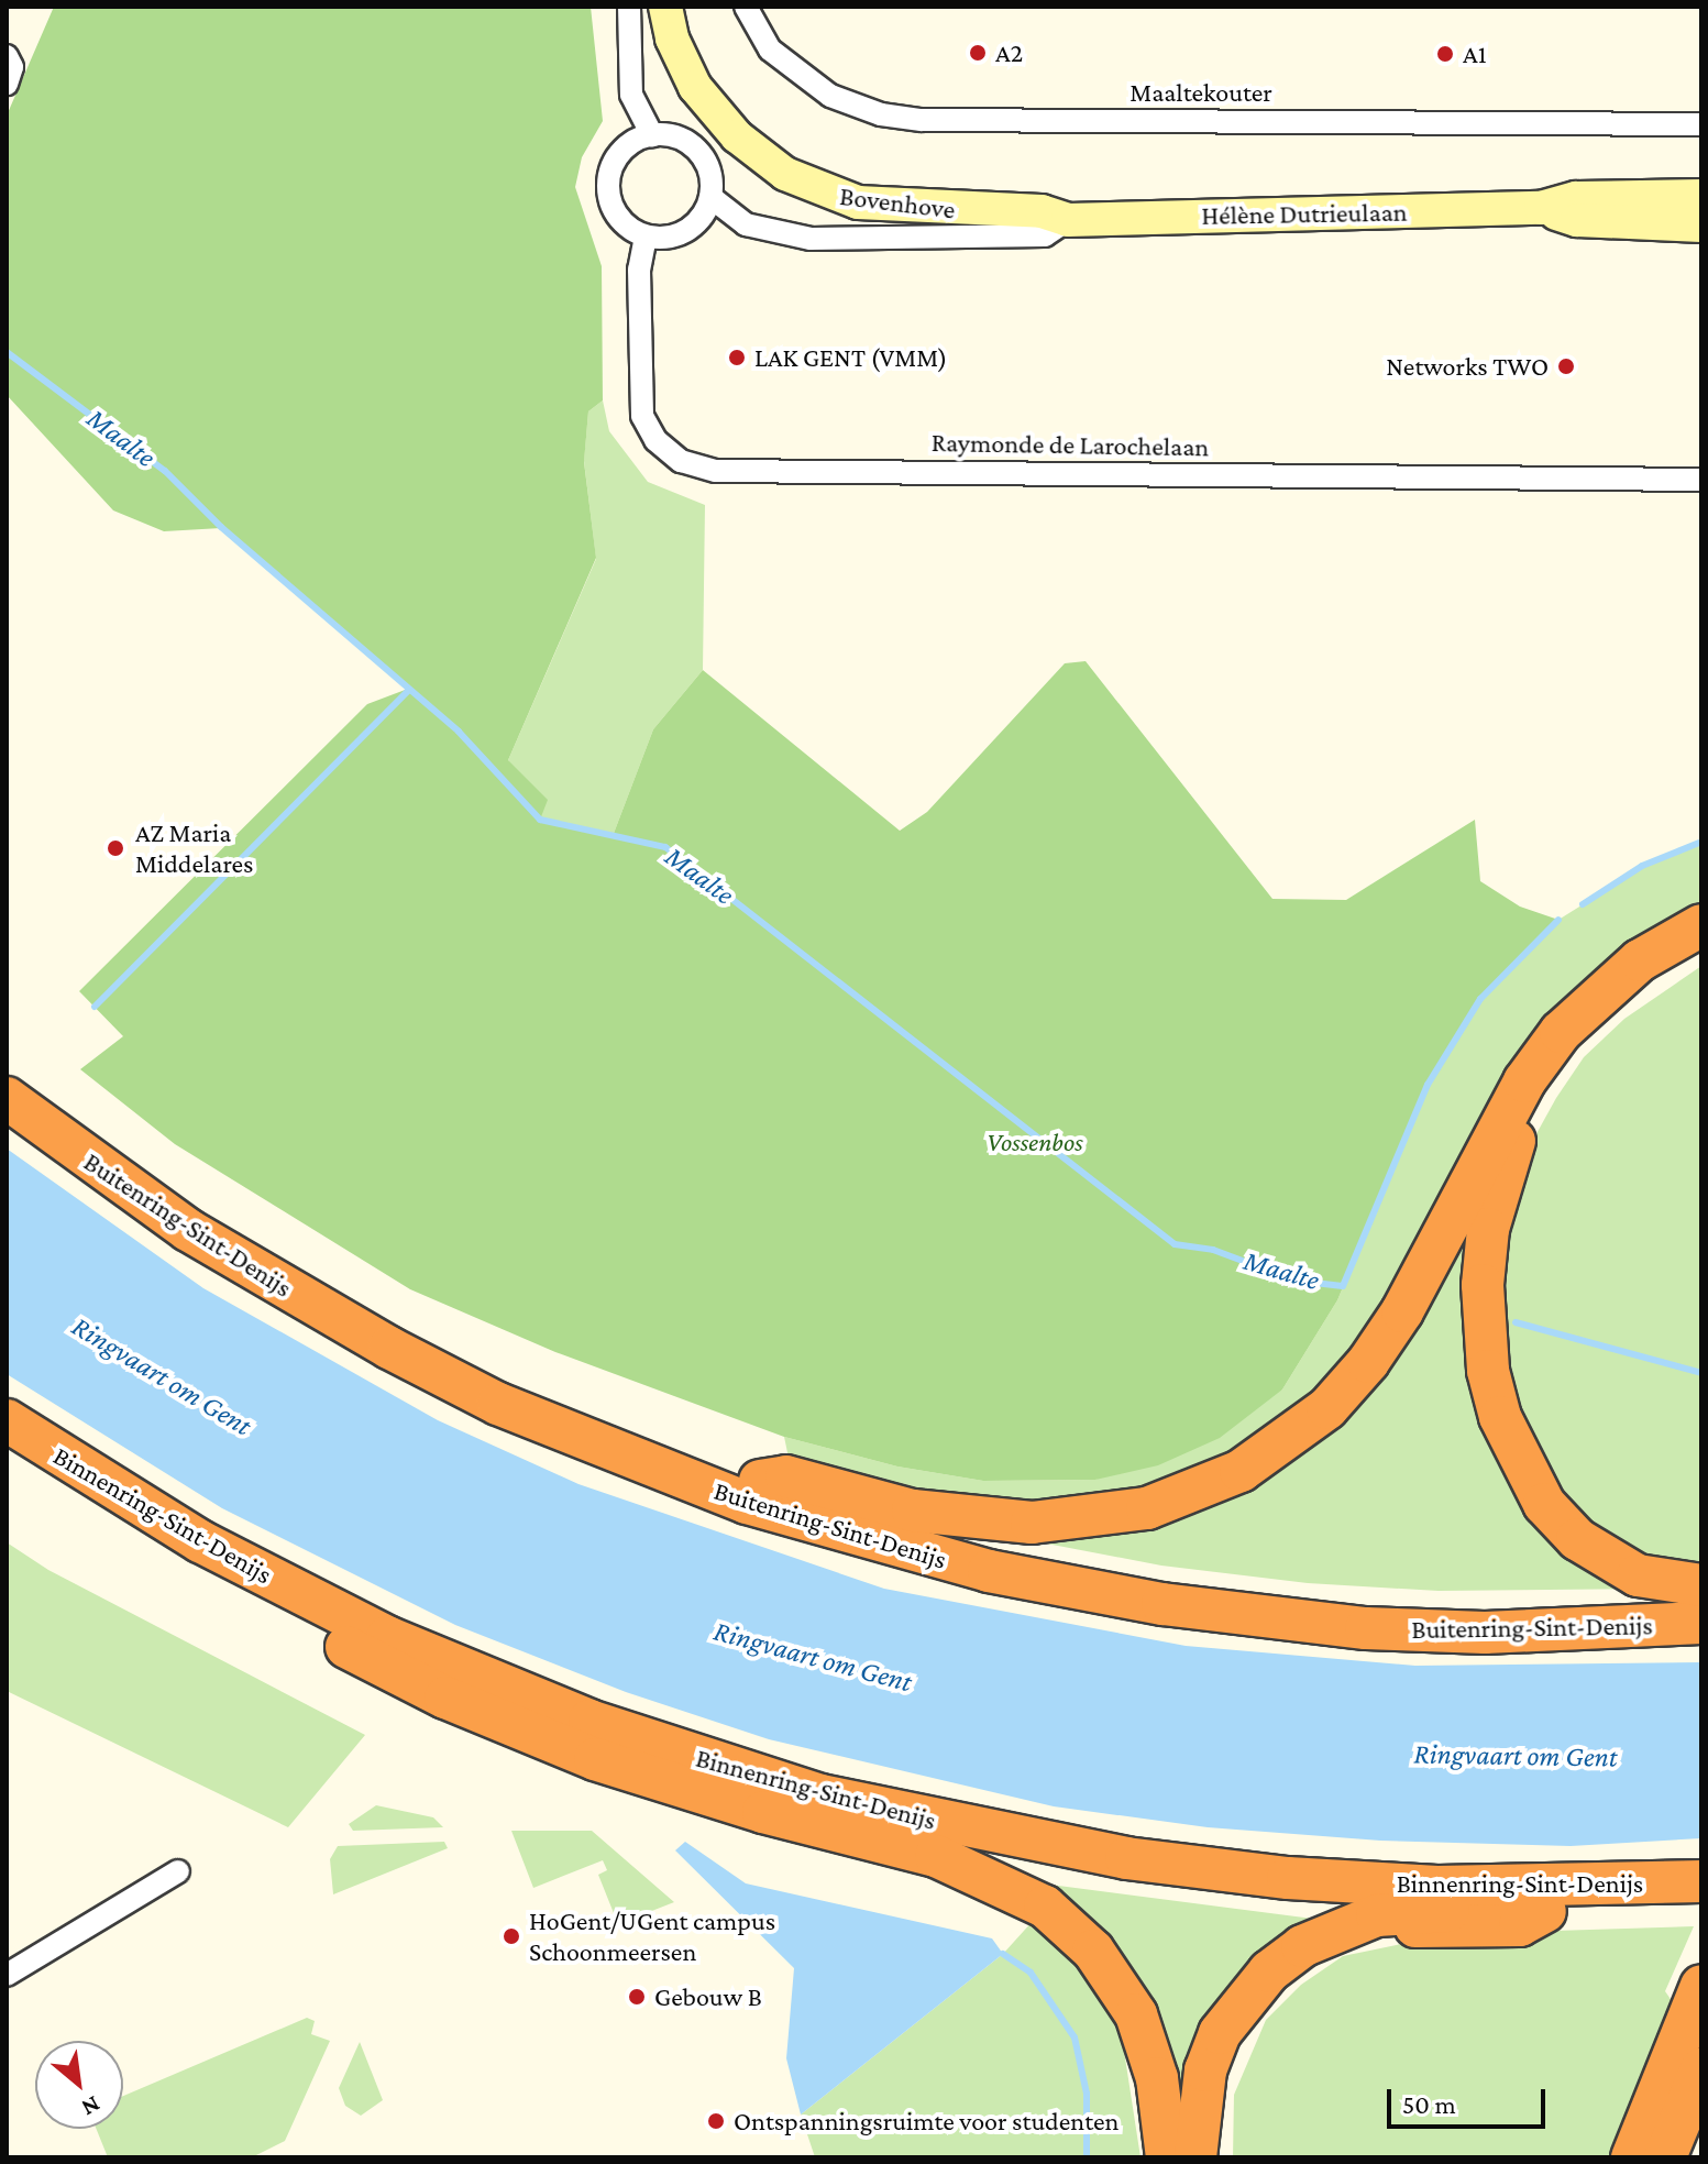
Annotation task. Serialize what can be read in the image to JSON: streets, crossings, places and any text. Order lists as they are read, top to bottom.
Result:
{
  "streets": {
    "highway": ["Buitenring-Sint-Denijs", "Binnenring-Sint-Denijs"],
    "street": [
      "Maaltekouter",
      "Bovenhove",
      "Hélène Dutrieulaan",
      "Raymonde de Larochelaan"
    ]
  },
  "crossings": [
    ["Bovenhove", "Hélène Dutrieulaan"]
  ],
  "water": ["Maalte", "Ringvaart om Gent"],
  "parks": ["Vossenbos"],
  "places": [
    "A2",
    "A1",
    "LAK GENT (VMM)",
    "Networks TWO",
    "AZ Maria Middelares",
    "HoGent/UGent campus Schoonmeersen",
    "Gebouw B",
    "Ontspanningsruimte voor studenten"
  ],
  "scale_bar": "50 m",
  "north": "bottom right"
}
